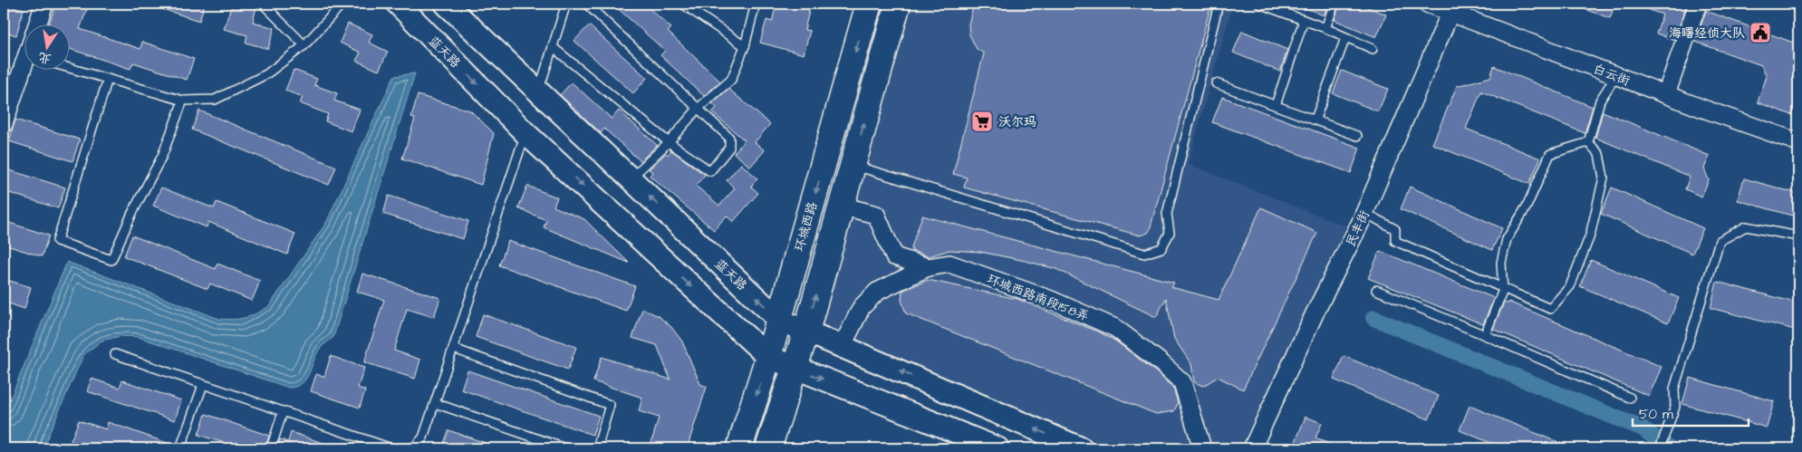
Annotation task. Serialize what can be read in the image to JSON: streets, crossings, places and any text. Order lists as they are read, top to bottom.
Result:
{
  "streets": {
    "main road": ["环城西路"],
    "street": [
      "蓝天路",
      "白云街",
      "民丰街",
      "环城西路南段158弄"
    ]
  },
  "crossings": [
    ["蓝天路", "环城西路"],
    ["蓝天路", "环城西路南段158弄"],
    ["白云街", "民丰街"]
  ],
  "places": {
    "public building": ["海曙经侦大队"],
    "supermarket": ["沃尔玛"]
  },
  "scale_bar": "50 m",
  "north": "bottom"
}
